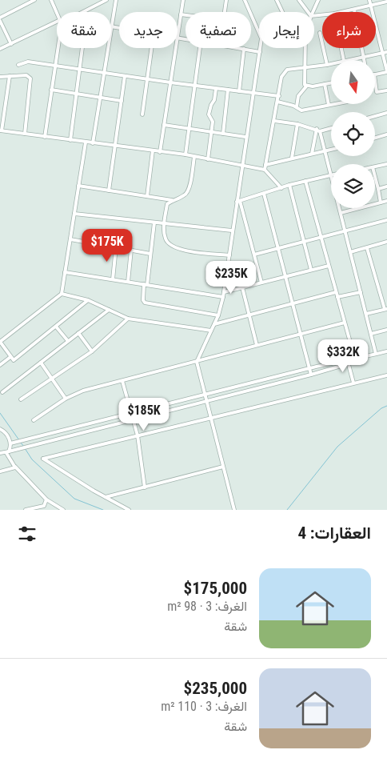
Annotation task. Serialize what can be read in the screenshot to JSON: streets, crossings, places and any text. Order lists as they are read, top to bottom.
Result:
{
  "north": "bottom",
  "page": {
    "chip": [
      "شراء",
      "إيجار",
      "تصفية",
      "جديد",
      "شقة"
    ],
    "price": [
      "$175K",
      "$235K",
      "$332K",
      "$185K"
    ],
    "heading": "العقارات: 4",
    "list": [
      {
        "name": "$175,000",
        "note": "الغرف: 3 · 98 m² · شقة"
      },
      {
        "name": "$235,000",
        "note": "الغرف: 3 · 110 m² · شقة"
      }
    ]
  }
}
